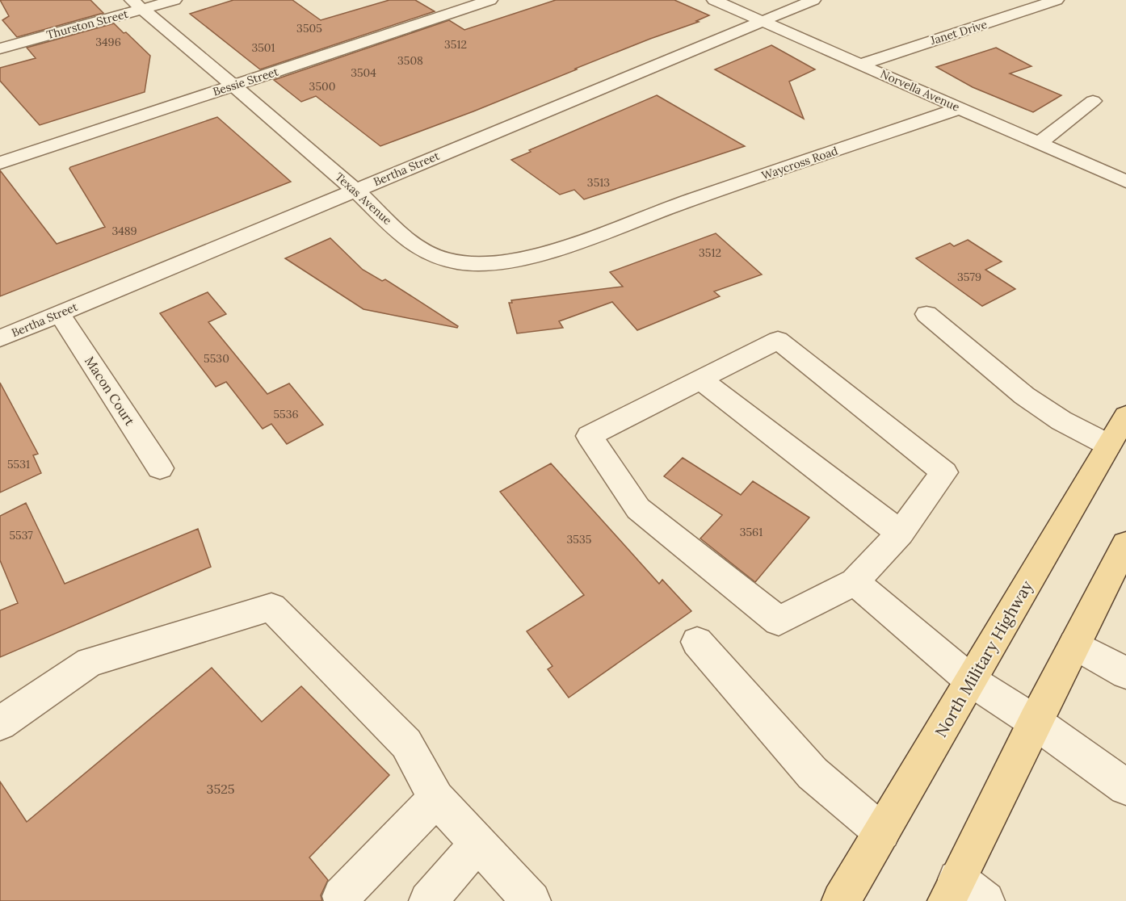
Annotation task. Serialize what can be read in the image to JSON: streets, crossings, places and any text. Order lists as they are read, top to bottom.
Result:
{
  "streets": {
    "main road": ["North Military Highway"],
    "street": [
      "Thurston Street",
      "Janet Drive",
      "Bessie Street",
      "Norvella Avenue",
      "Waycross Road",
      "Bertha Street",
      "Texas Avenue",
      "Macon Court"
    ]
  },
  "crossings": [
    ["Thurston Street", "Texas Avenue"],
    ["Janet Drive", "Norvella Avenue"],
    ["Bessie Street", "Texas Avenue"],
    ["Norvella Avenue", "Waycross Road"],
    ["Norvella Avenue", "Bertha Street"],
    ["Waycross Road", "Texas Avenue"],
    ["Bertha Street", "Texas Avenue"],
    ["Bertha Street", "Macon Court"]
  ],
  "house_numbers": [
    "3505",
    "3496",
    "3512",
    "3501",
    "3508",
    "3504",
    "3500",
    "3513",
    "3489",
    "3512",
    "3579",
    "5530",
    "5536",
    "5531",
    "3561",
    "5537",
    "3535",
    "3525"
  ]
}
